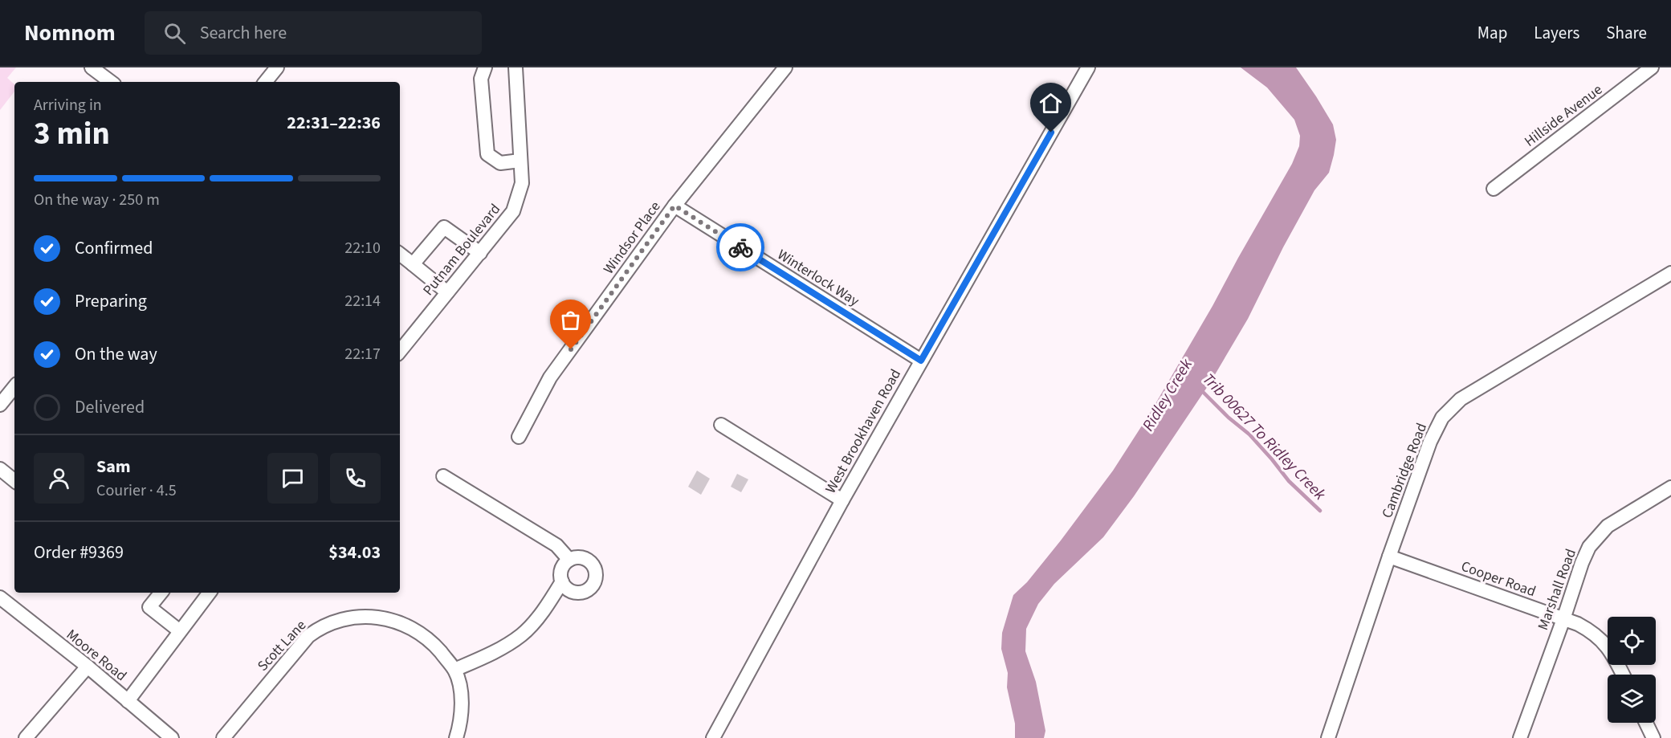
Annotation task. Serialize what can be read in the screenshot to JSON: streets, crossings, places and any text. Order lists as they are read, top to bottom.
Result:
{
  "streets": {
    "street": [
      "Hillside Avenue",
      "Windsor Place",
      "Putnam Boulevard",
      "Winterlock Way",
      "West Brookhaven Road",
      "Cambridge Road",
      "Cooper Road",
      "Marshall Road",
      "Scott Lane",
      "Moore Road"
    ]
  },
  "crossings": [
    ["Windsor Place", "Winterlock Way"],
    ["Winterlock Way", "West Brookhaven Road"],
    ["Cambridge Road", "Cooper Road"],
    ["Cooper Road", "Marshall Road"]
  ],
  "water": ["Ridley Creek", "Trib 00627 To Ridley Creek"],
  "page": {
    "header": "Nomnom",
    "search": "Search here",
    "nav": ["Map", "Layers", "Share"],
    "heading": ["3 min", "Arriving in", "22:31–22:36"],
    "panel": [
      "Sam",
      "Courier · 4.5",
      "Order #9369",
      "$34.03"
    ],
    "bar": "On the way · 250 m",
    "list": [
      ["Confirmed", "22:10"],
      ["Preparing", "22:14"],
      ["On the way", "22:17"],
      "Delivered"
    ]
  }
}
